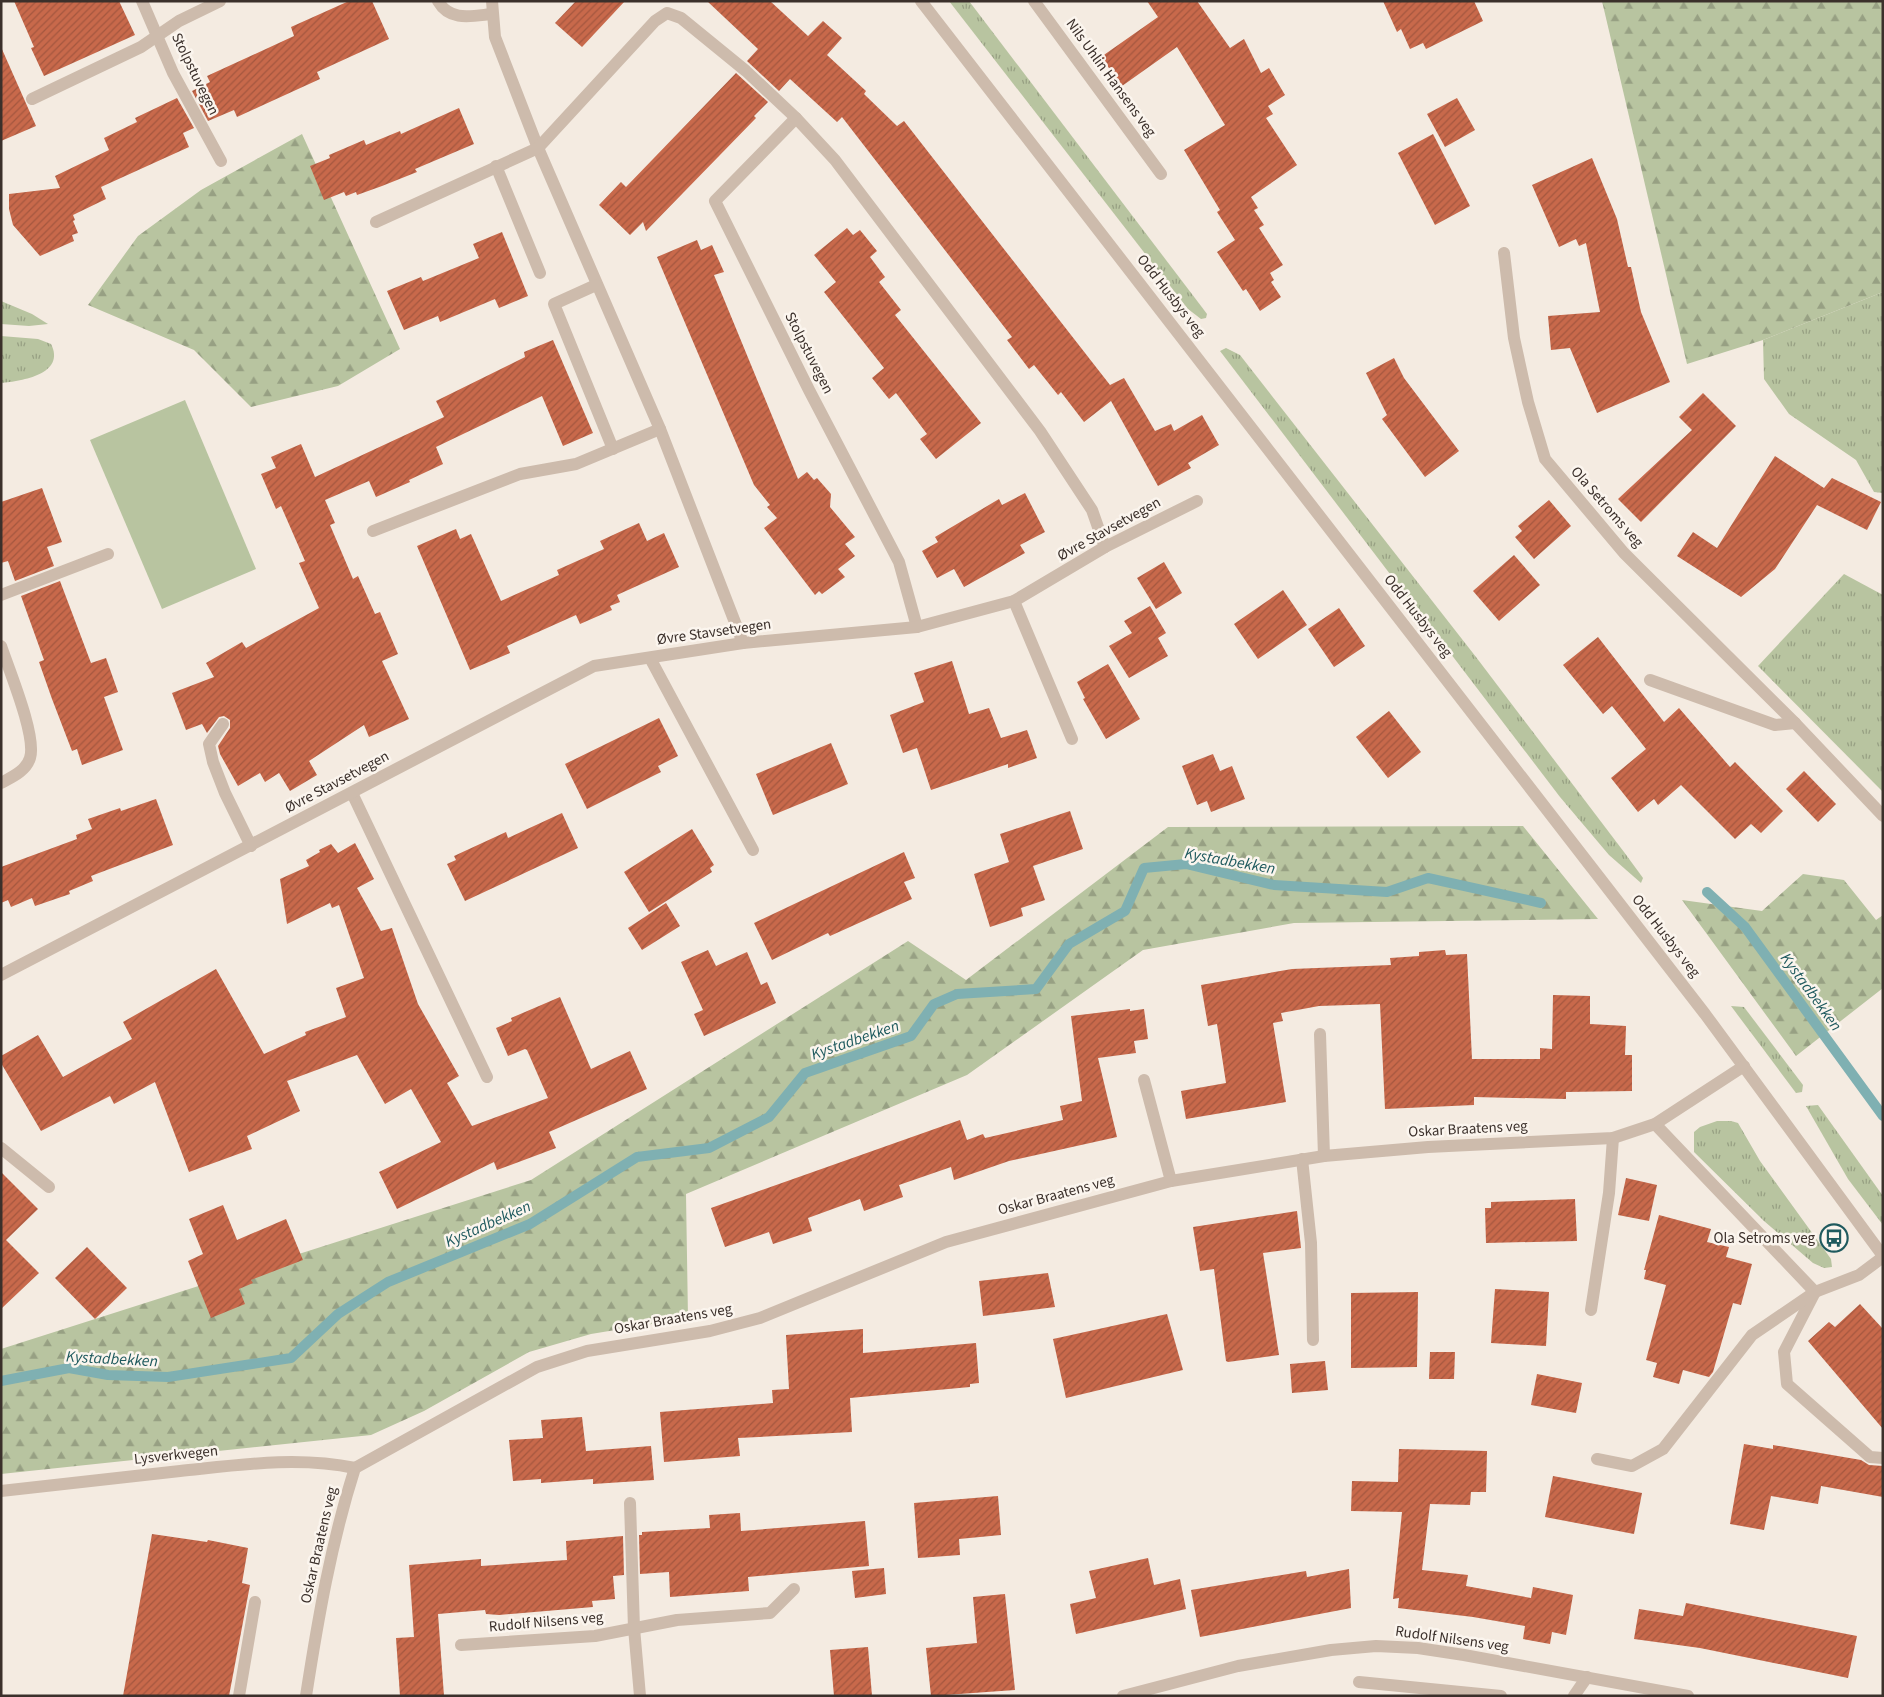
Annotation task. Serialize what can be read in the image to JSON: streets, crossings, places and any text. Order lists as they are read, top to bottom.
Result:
{
  "streets": {
    "street": [
      "Stolpstuvegen",
      "Nils Uhlin Hansens veg",
      "Odd Husbys veg",
      "Ola Setroms veg",
      "Øvre Stavsetvegen",
      "Oskar Braatens veg",
      "Lysverkvegen",
      "Rudolf Nilsens veg"
    ]
  },
  "crossings": [
    ["Stolpstuvegen", "Øvre Stavsetvegen"],
    ["Odd Husbys veg", "Oskar Braatens veg"],
    ["Oskar Braatens veg", "Lysverkvegen"]
  ],
  "water": ["Kystadbekken"],
  "places": {
    "bus stop": ["Ola Setroms veg"]
  }
}
